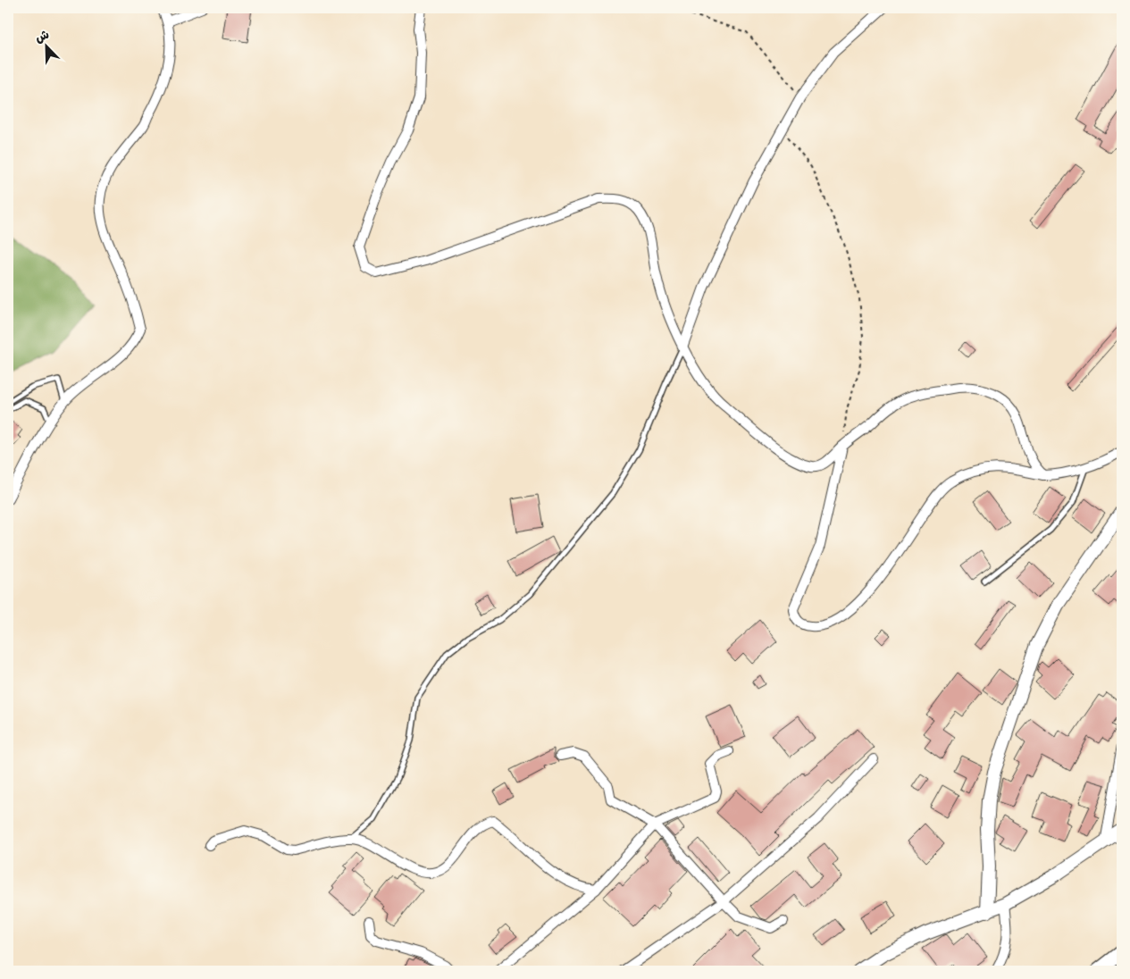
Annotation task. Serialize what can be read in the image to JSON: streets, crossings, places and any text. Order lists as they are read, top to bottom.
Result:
{
  "north": "top left"
}
